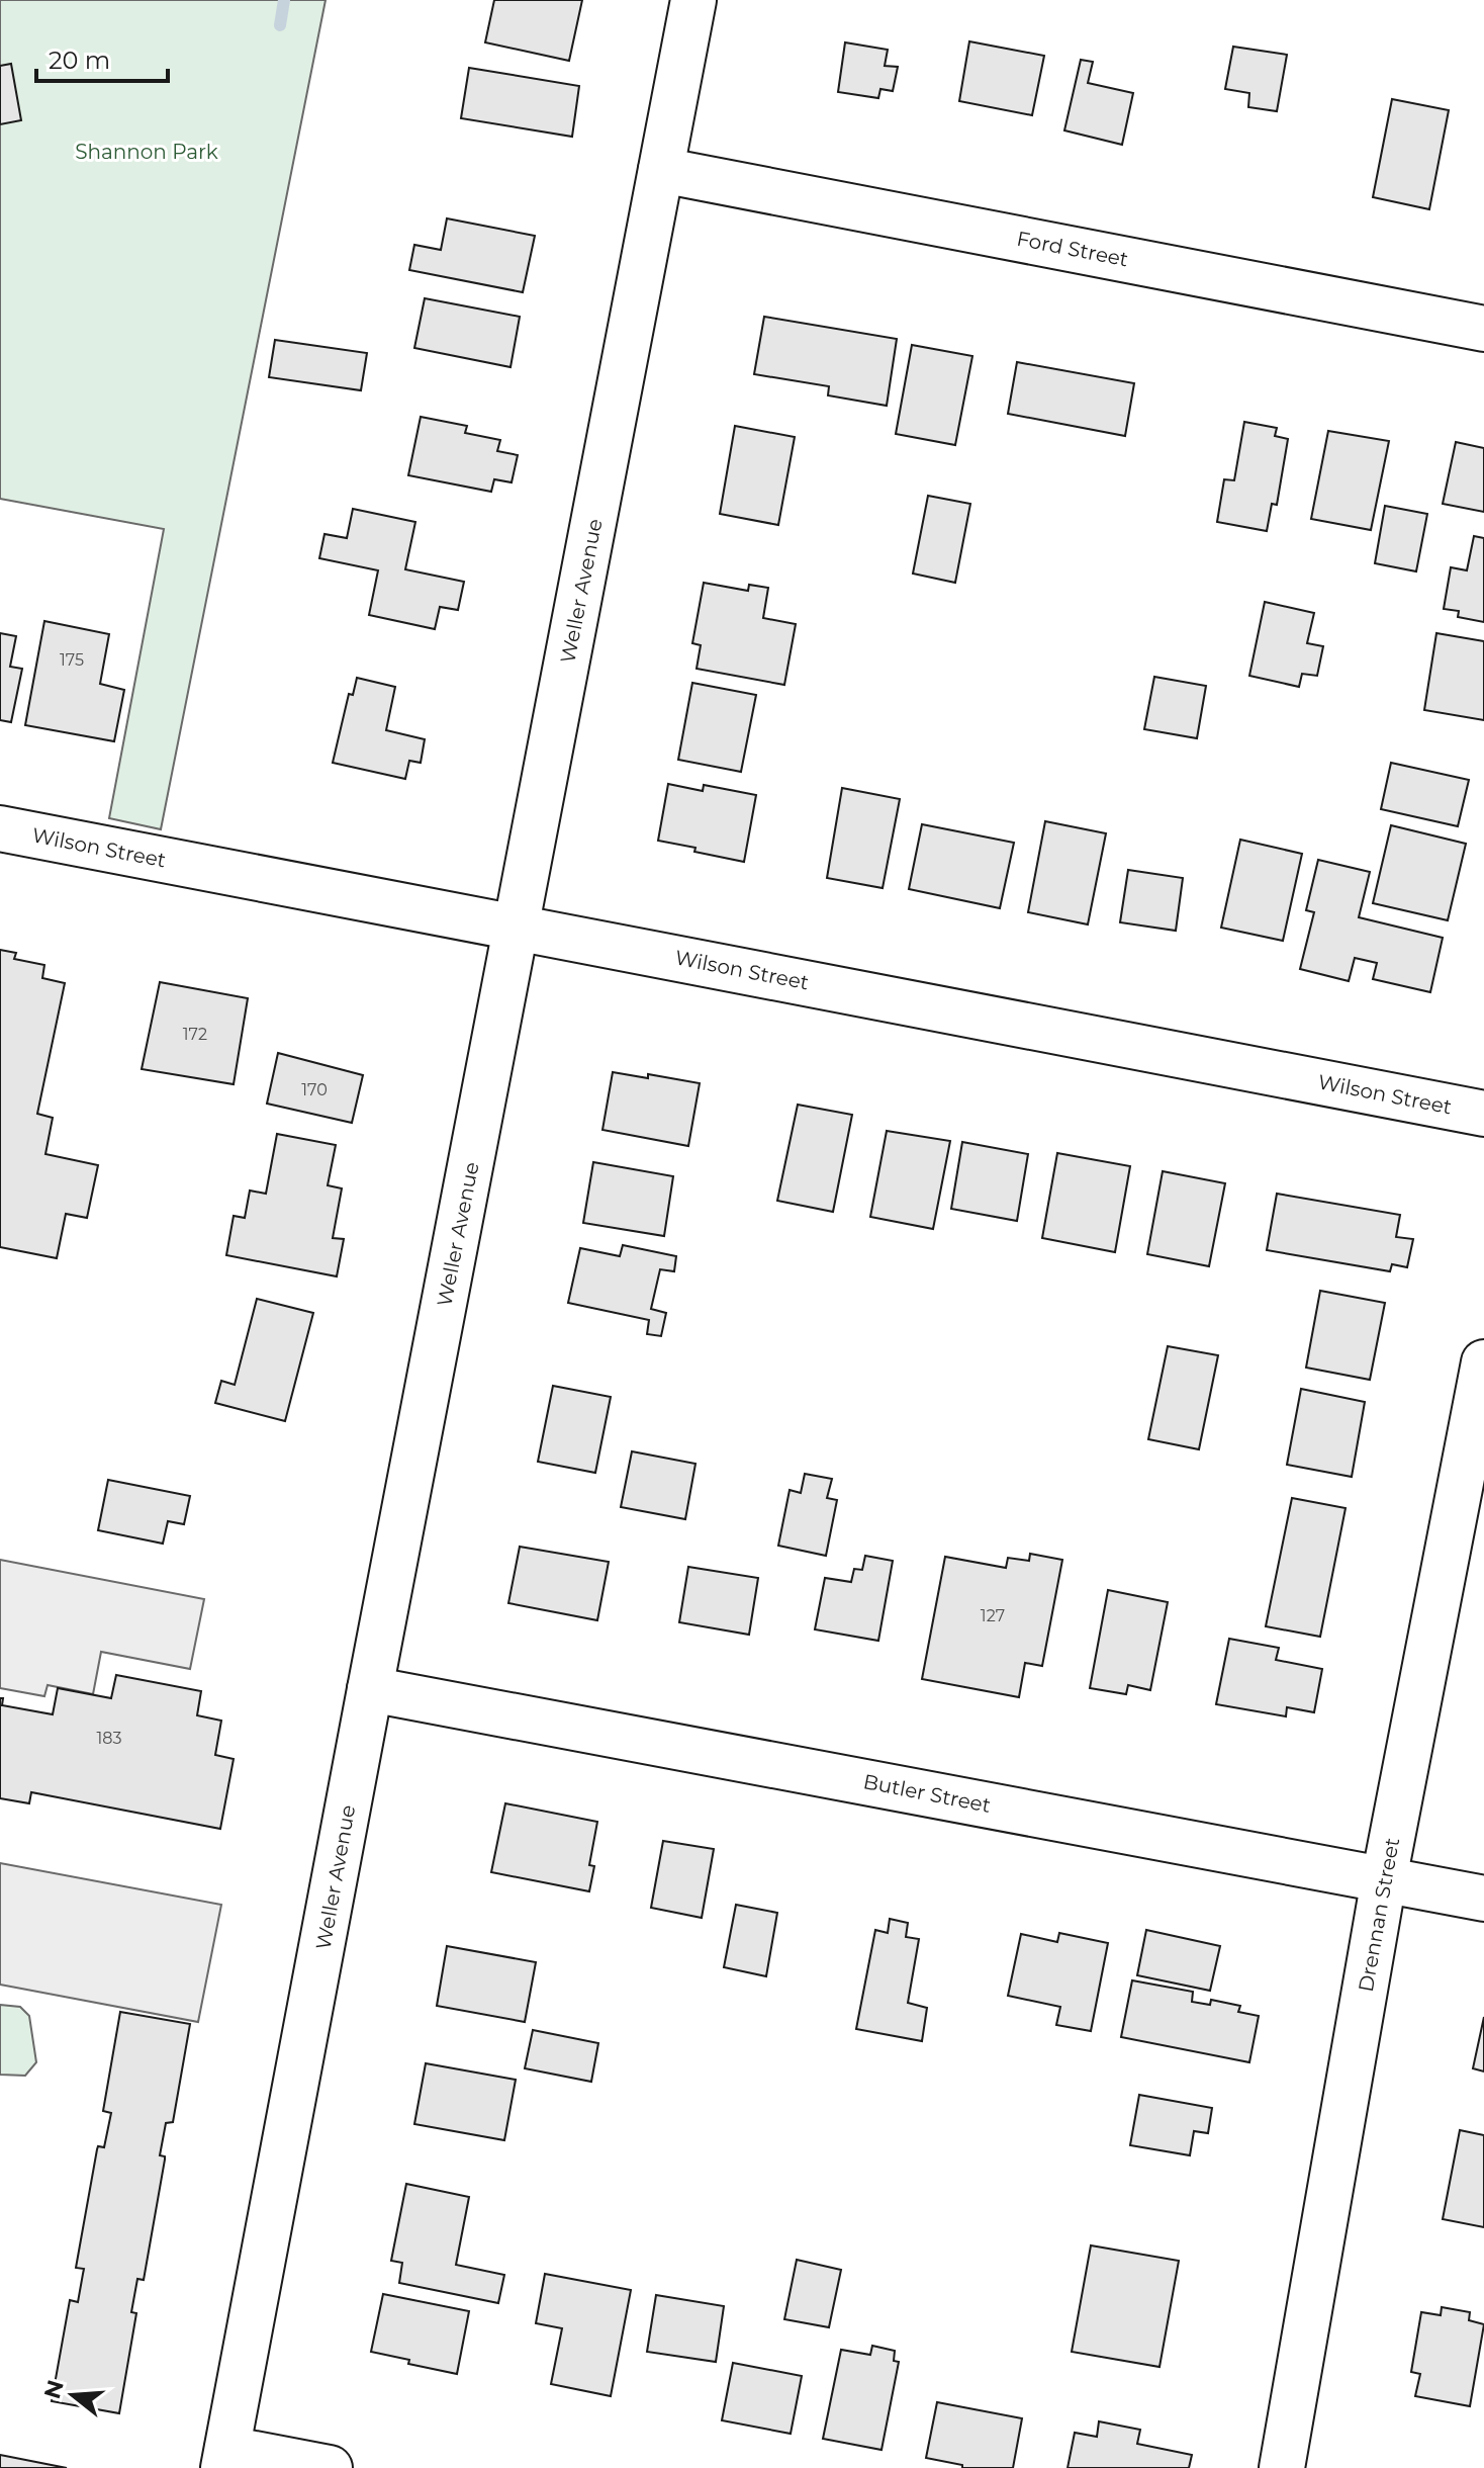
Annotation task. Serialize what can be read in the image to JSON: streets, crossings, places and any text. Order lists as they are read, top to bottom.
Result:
{
  "streets": {
    "street": [
      "Ford Street",
      "Weller Avenue",
      "Wilson Street",
      "Butler Street",
      "Drennan Street"
    ]
  },
  "crossings": [
    ["Ford Street", "Weller Avenue"],
    ["Weller Avenue", "Wilson Street"],
    ["Weller Avenue", "Butler Street"],
    ["Butler Street", "Drennan Street"]
  ],
  "parks": ["Shannon Park"],
  "house_numbers": [
    "175",
    "172",
    "170",
    "127",
    "183"
  ],
  "scale_bar": "20 m",
  "north": "left"
}
